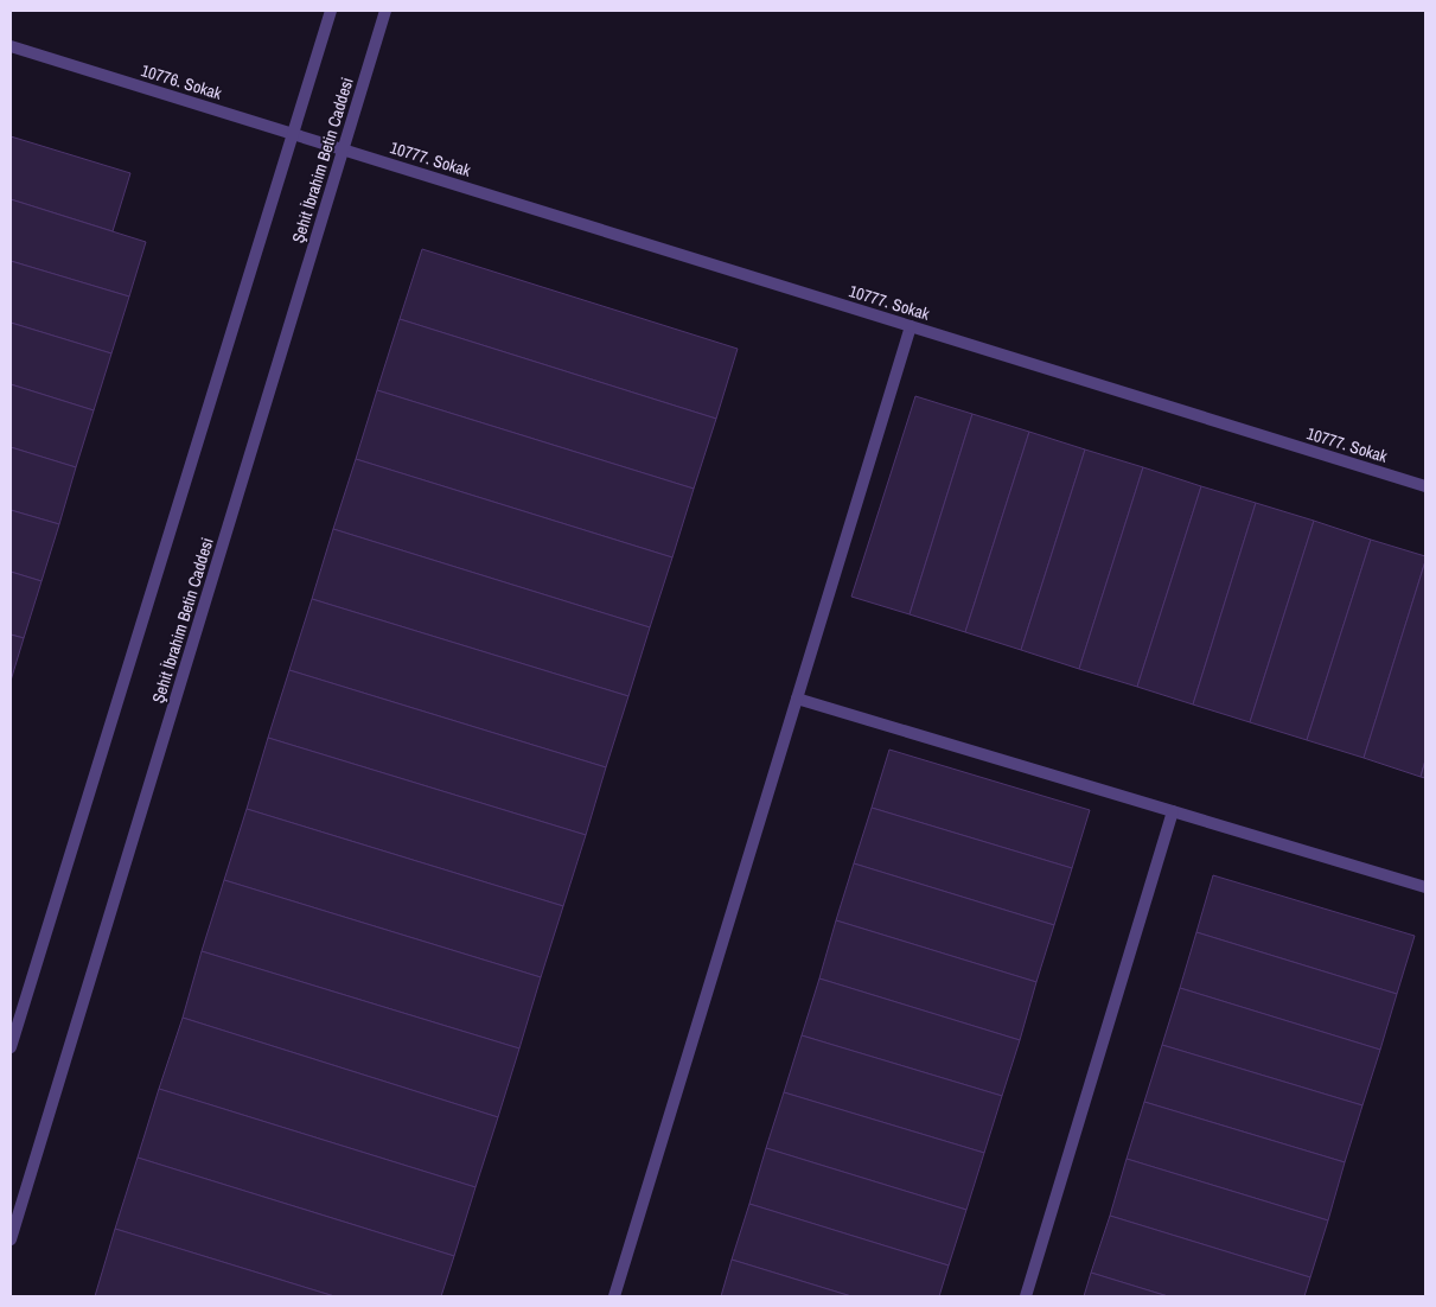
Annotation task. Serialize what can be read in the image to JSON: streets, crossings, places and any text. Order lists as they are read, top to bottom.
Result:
{
  "streets": {
    "street": ["10776. Sokak", "10777. Sokak", "Şehit İbrahim Betin Caddesi"]
  },
  "crossings": [
    ["10776. Sokak", "10777. Sokak"],
    ["10776. Sokak", "Şehit İbrahim Betin Caddesi"],
    ["10777. Sokak", "Şehit İbrahim Betin Caddesi"]
  ]
}
